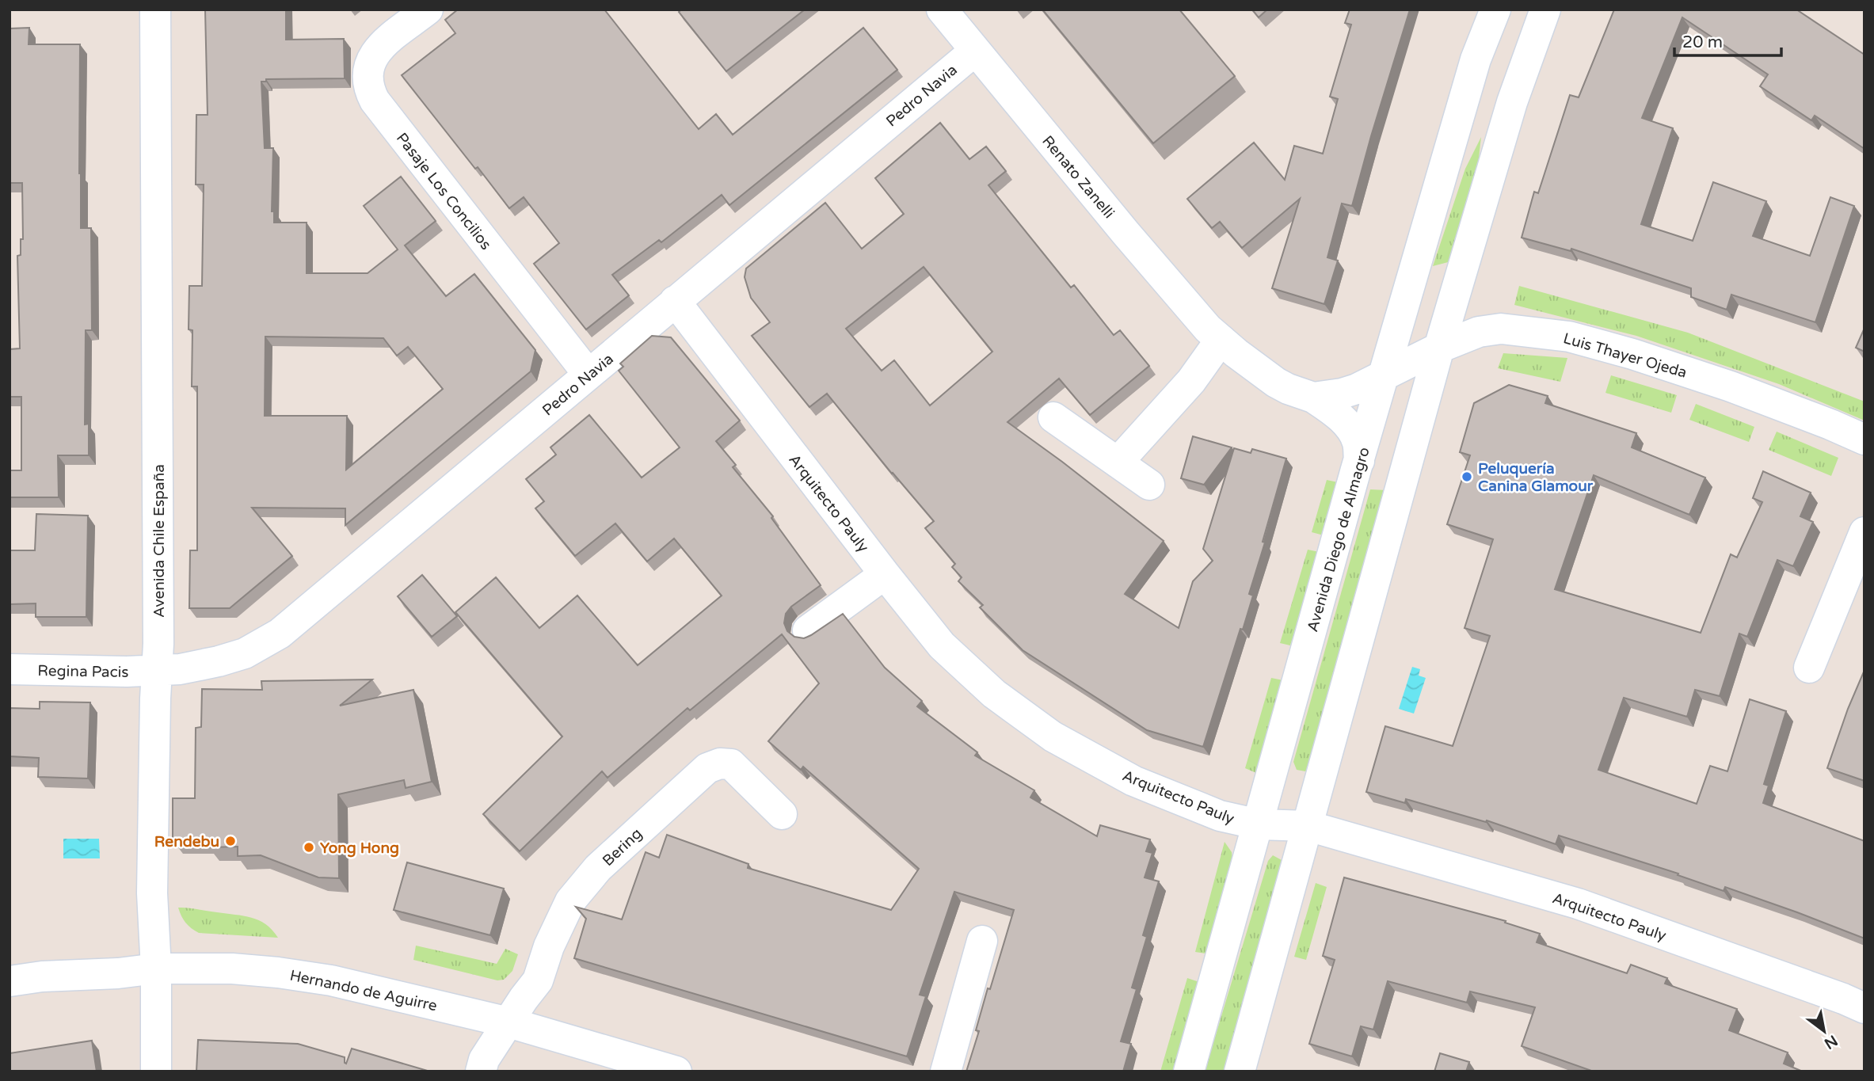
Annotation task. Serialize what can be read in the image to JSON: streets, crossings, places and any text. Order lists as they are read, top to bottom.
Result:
{
  "streets": {
    "street": [
      "Pedro Navia",
      "Renato Zanelli",
      "Pasaje Los Concilios",
      "Luis Thayer Ojeda",
      "Arquitecto Pauly",
      "Avenida Diego de Almagro",
      "Avenida Chile España",
      "Regina Pacis",
      "Bering",
      "Hernando de Aguirre"
    ]
  },
  "crossings": [
    ["Pedro Navia", "Renato Zanelli"],
    ["Pedro Navia", "Pasaje Los Concilios"],
    ["Pedro Navia", "Arquitecto Pauly"],
    ["Pedro Navia", "Avenida Chile España"],
    ["Pedro Navia", "Regina Pacis"],
    ["Renato Zanelli", "Luis Thayer Ojeda"],
    ["Renato Zanelli", "Avenida Diego de Almagro"],
    ["Luis Thayer Ojeda", "Avenida Diego de Almagro"],
    ["Arquitecto Pauly", "Avenida Diego de Almagro"],
    ["Avenida Chile España", "Regina Pacis"],
    ["Avenida Chile España", "Hernando de Aguirre"],
    ["Bering", "Hernando de Aguirre"]
  ],
  "places": ["Peluquería Canina Glamour", "Rendebu", "Yong Hong"],
  "scale_bar": "20 m",
  "north": "bottom right"
}
